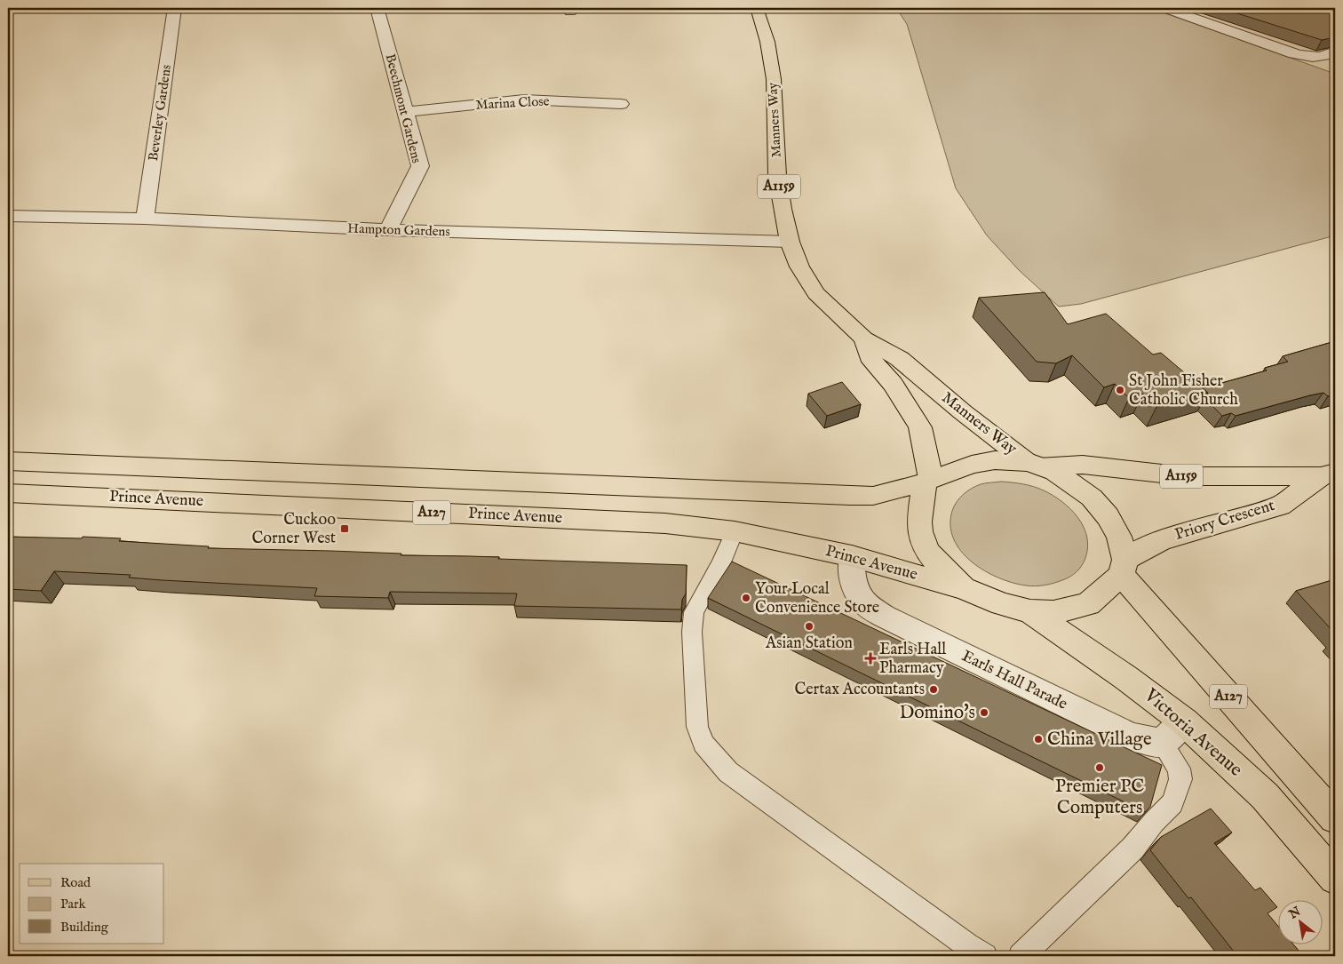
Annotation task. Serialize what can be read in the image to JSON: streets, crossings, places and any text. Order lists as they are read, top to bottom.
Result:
{
  "streets": {
    "main road": [
      "Manners Way",
      "A1159",
      "Prince Avenue",
      "A127",
      "Priory Crescent",
      "Victoria Avenue"
    ],
    "street": [
      "Marina Close",
      "Beechmont Gardens",
      "Beverley Gardens",
      "Hampton Gardens",
      "Earls Hall Parade"
    ]
  },
  "crossings": [
    ["Marina Close", "Beechmont Gardens"],
    ["Beechmont Gardens", "Hampton Gardens"],
    ["Beverley Gardens", "Hampton Gardens"],
    ["Manners Way", "Hampton Gardens"],
    ["Manners Way", "Prince Avenue"],
    ["Manners Way", "Priory Crescent"],
    ["Prince Avenue", "Priory Crescent"],
    ["Prince Avenue", "Earls Hall Parade"],
    ["Prince Avenue", "Victoria Avenue"],
    ["A127", "Priory Crescent"],
    ["Priory Crescent", "Victoria Avenue"]
  ],
  "places": {
    "other": [
      "St John Fisher Catholic Church",
      "Your Local Convenience Store",
      "Asian Station",
      "Certax Accountants",
      "Domino's",
      "China Village",
      "Premier PC Computers"
    ],
    "transit": ["Cuckoo Corner West"],
    "health": ["Earls Hall Pharmacy"]
  },
  "legend": ["Road", "Park", "Building"],
  "north": "top left"
}
